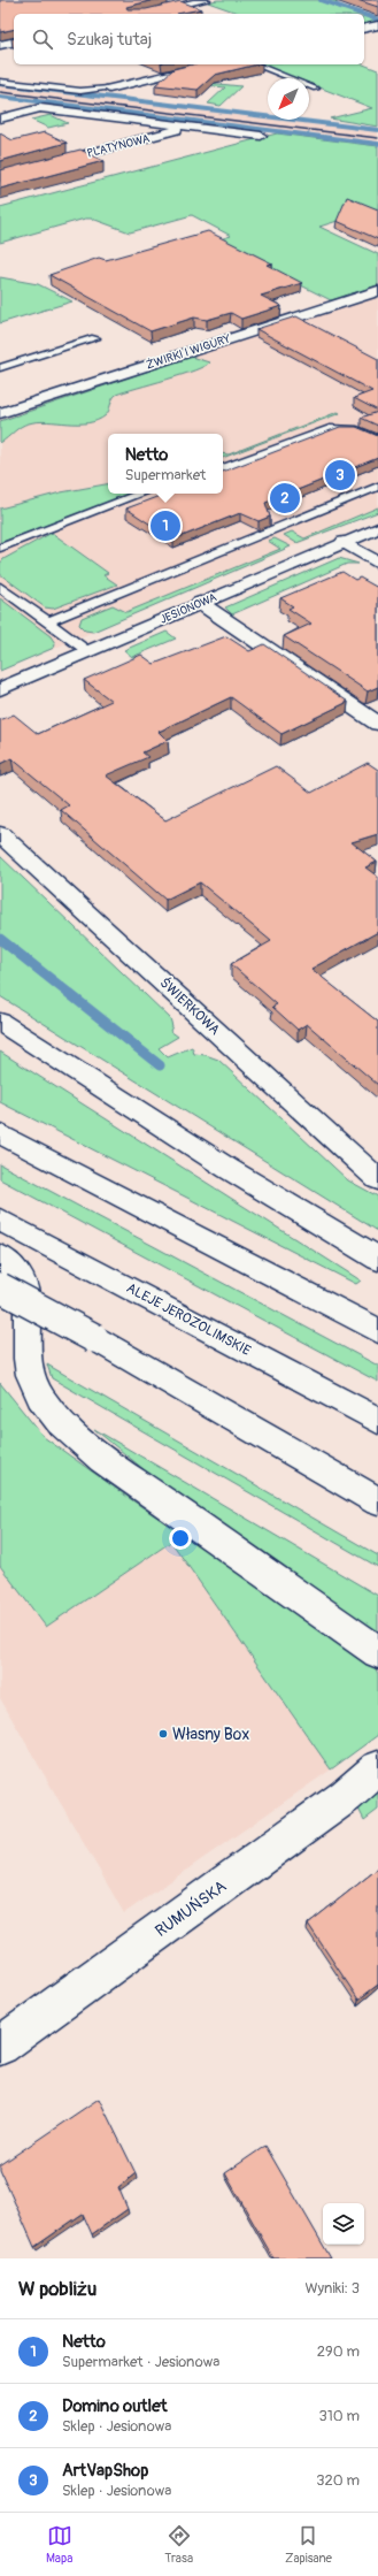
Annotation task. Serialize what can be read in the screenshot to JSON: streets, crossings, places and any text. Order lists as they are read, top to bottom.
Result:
{
  "streets": {
    "main road": [
      "PLATYNOWA",
      "ŻWIRKI I WIGURY",
      "JESIONOWA",
      "ŚWIERKOWA",
      "ALEJE JEROZOLIMSKIE",
      "RUMUŃSKA"
    ]
  },
  "places": ["Własny Box"],
  "north": "bottom left",
  "page": {
    "search": "Szukaj tutaj",
    "popup": ["Netto", "Supermarket"],
    "pins": ["3", "2", "1"],
    "heading": ["W pobliżu", "Wyniki: 3"],
    "list": [
      {
        "mark": "1",
        "name": "Netto",
        "note": "Supermarket · Jesionowa",
        "value": "290 m"
      },
      {
        "mark": "2",
        "name": "Domino outlet",
        "note": "Sklep · Jesionowa",
        "value": "310 m"
      },
      {
        "mark": "3",
        "name": "ArtVapShop",
        "note": "Sklep · Jesionowa",
        "value": "320 m"
      }
    ],
    "nav": ["Mapa", "Trasa", "Zapisane"]
  }
}
